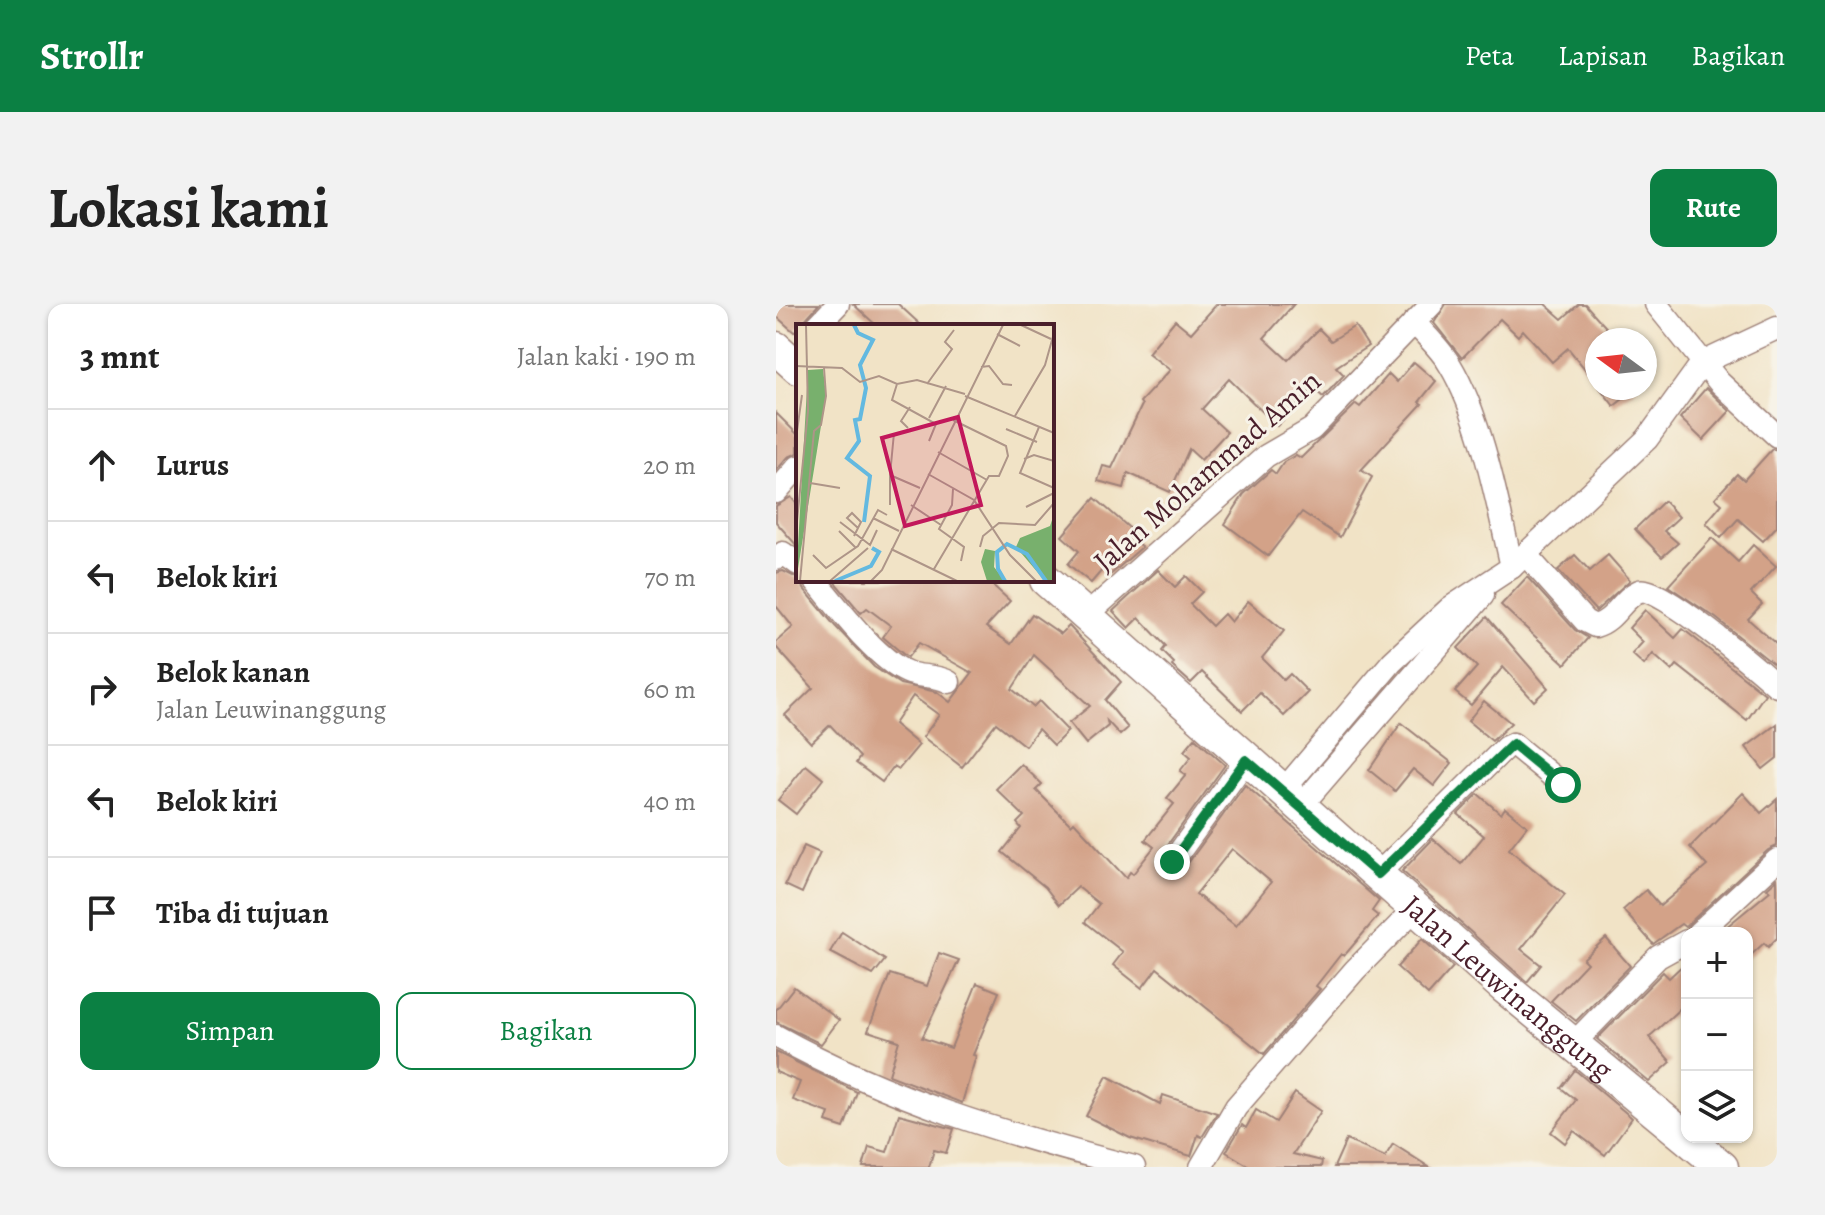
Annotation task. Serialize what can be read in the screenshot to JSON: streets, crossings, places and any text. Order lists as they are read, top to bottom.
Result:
{
  "streets": {
    "main road": ["Jalan Leuwinanggung"],
    "street": ["Jalan Mohammad Amin"]
  },
  "crossings": [
    ["Jalan Mohammad Amin", "Jalan Leuwinanggung"]
  ],
  "north": "left",
  "page": {
    "header": "Strollr",
    "nav": ["Peta", "Lapisan", "Bagikan"],
    "buttons": [
      "Rute",
      ["Simpan", "Bagikan"]
    ],
    "title": "Lokasi kami",
    "heading": ["3 mnt", "Jalan kaki · 190 m"],
    "list": [
      ["Lurus", "20 m"],
      ["Belok kiri", "70 m"],
      ["Belok kanan", "Jalan Leuwinanggung", "60 m"],
      ["Belok kiri", "40 m"],
      "Tiba di tujuan"
    ],
    "map_buttons": ["+", "−"]
  }
}
